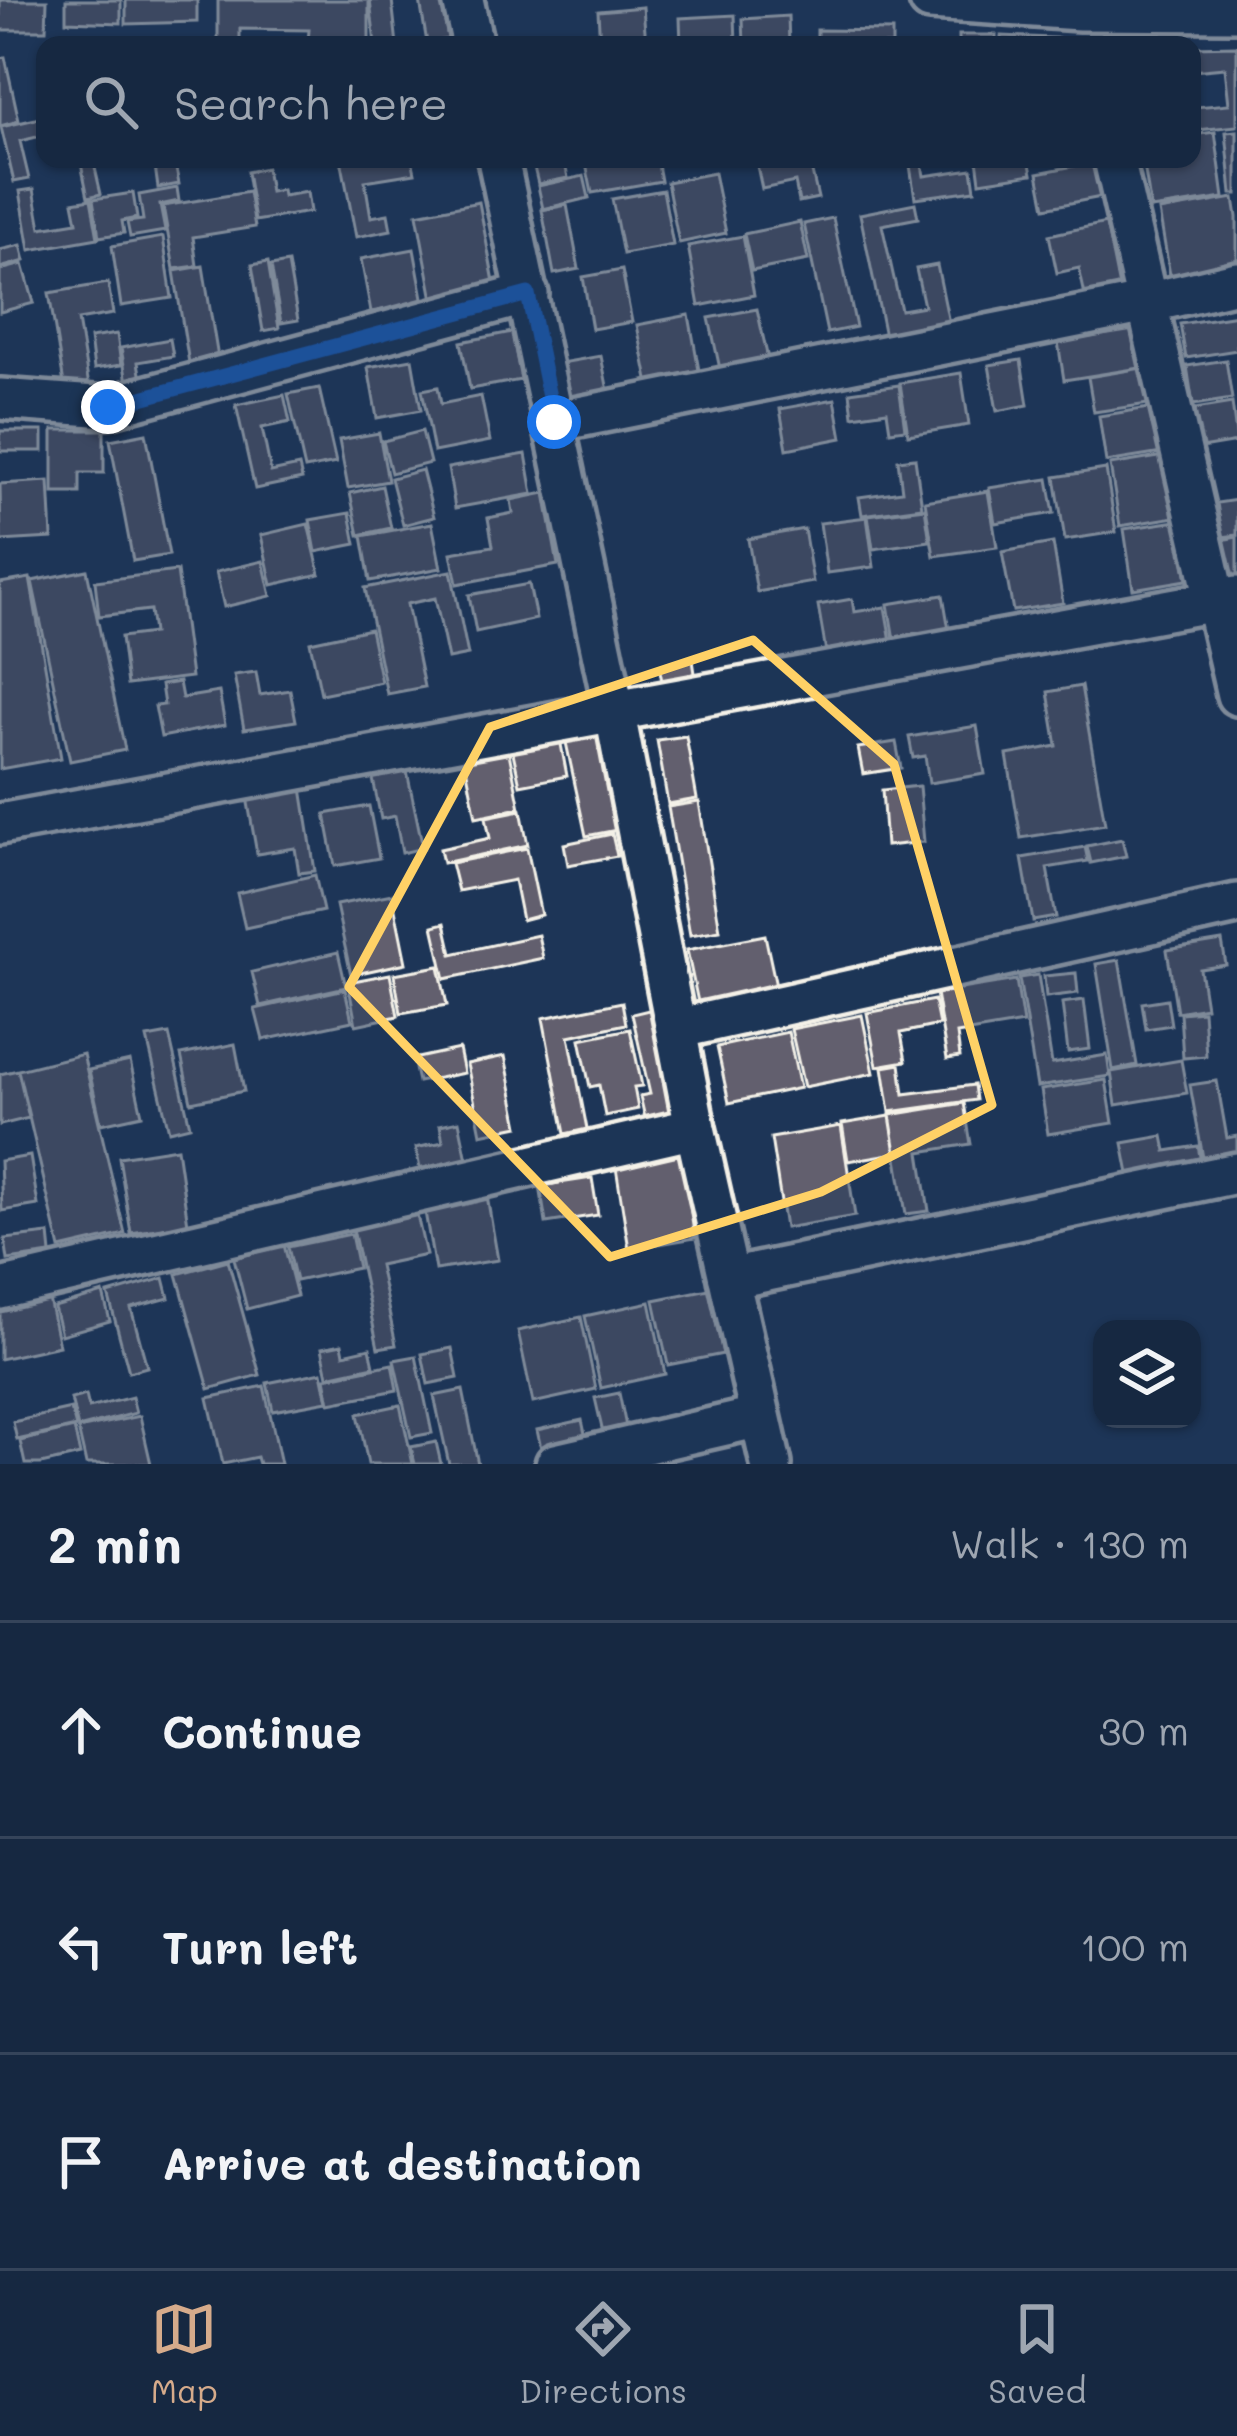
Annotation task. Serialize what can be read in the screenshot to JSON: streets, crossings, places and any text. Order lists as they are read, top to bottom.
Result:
{
  "page": {
    "search": "Search here",
    "heading": ["2 min", "Walk · 130 m"],
    "list": [
      ["Continue", "30 m"],
      ["Turn left", "100 m"],
      "Arrive at destination"
    ],
    "nav": ["Map", "Directions", "Saved"]
  }
}
